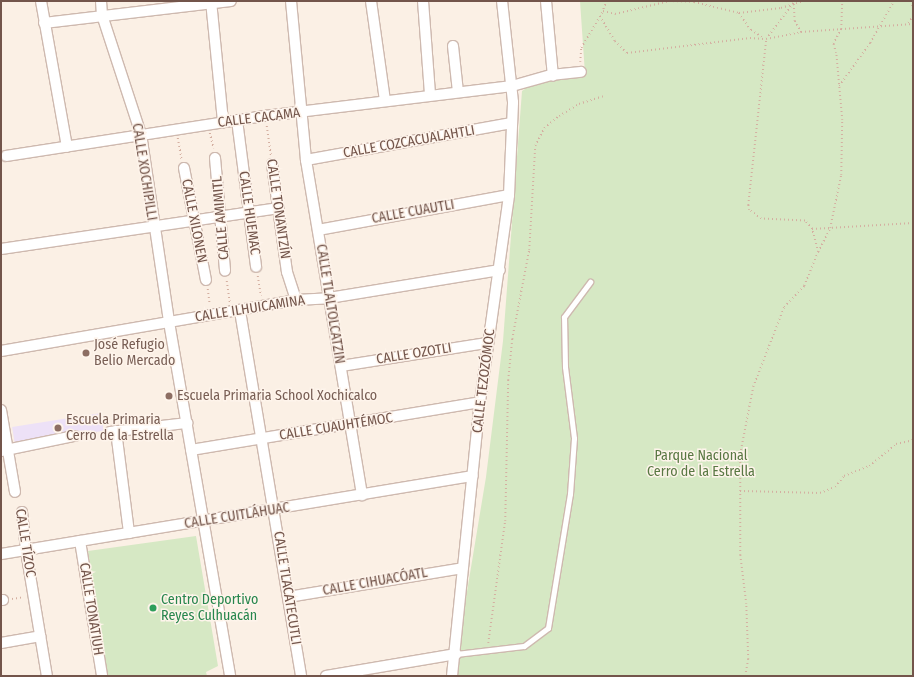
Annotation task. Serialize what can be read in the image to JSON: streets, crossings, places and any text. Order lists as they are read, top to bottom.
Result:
{
  "streets": {
    "street": [
      "CALLE CACAMA",
      "CALLE COZCACUALAHTLI",
      "CALLE XOCHIPILLI",
      "CALLE TONANTZÍN",
      "CALLE CUAUTLI",
      "CALLE HUEMAC",
      "CALLE AMIMITL",
      "CALLE XILONEN",
      "CALLE TLALTOLCATZIN",
      "CALLE ILHUICAMINA",
      "CALLE OZOTLI",
      "CALLE TEZOZÓMOC",
      "CALLE CUAUHTÉMOC",
      "CALLE CUITLÁHUAC",
      "CALLE TÍZOC",
      "CALLE CIHUACÓATL",
      "CALLE TLACATECUTLI",
      "CALLE TONATIUH"
    ]
  },
  "crossings": [
    ["CALLE CACAMA", "CALLE XOCHIPILLI"],
    ["CALLE CACAMA", "CALLE TONANTZÍN"],
    ["CALLE CACAMA", "CALLE HUEMAC"],
    ["CALLE CACAMA", "CALLE AMIMITL"],
    ["CALLE CACAMA", "CALLE XILONEN"],
    ["CALLE CACAMA", "CALLE TLALTOLCATZIN"],
    ["CALLE CACAMA", "CALLE TEZOZÓMOC"],
    ["CALLE COZCACUALAHTLI", "CALLE TLALTOLCATZIN"],
    ["CALLE COZCACUALAHTLI", "CALLE TEZOZÓMOC"],
    ["CALLE XOCHIPILLI", "CALLE ILHUICAMINA"],
    ["CALLE XOCHIPILLI", "CALLE CUAUHTÉMOC"],
    ["CALLE XOCHIPILLI", "CALLE CUITLÁHUAC"],
    ["CALLE TONANTZÍN", "CALLE ILHUICAMINA"],
    ["CALLE CUAUTLI", "CALLE TLALTOLCATZIN"],
    ["CALLE CUAUTLI", "CALLE TEZOZÓMOC"],
    ["CALLE HUEMAC", "CALLE ILHUICAMINA"],
    ["CALLE AMIMITL", "CALLE ILHUICAMINA"],
    ["CALLE AMIMITL", "CALLE TLACATECUTLI"],
    ["CALLE XILONEN", "CALLE ILHUICAMINA"],
    ["CALLE TLALTOLCATZIN", "CALLE ILHUICAMINA"],
    ["CALLE TLALTOLCATZIN", "CALLE OZOTLI"],
    ["CALLE TLALTOLCATZIN", "CALLE CUAUHTÉMOC"],
    ["CALLE TLALTOLCATZIN", "CALLE CUITLÁHUAC"],
    ["CALLE ILHUICAMINA", "CALLE TEZOZÓMOC"],
    ["CALLE ILHUICAMINA", "CALLE TLACATECUTLI"],
    ["CALLE OZOTLI", "CALLE TEZOZÓMOC"],
    ["CALLE TEZOZÓMOC", "CALLE CUAUHTÉMOC"],
    ["CALLE TEZOZÓMOC", "CALLE CUITLÁHUAC"],
    ["CALLE TEZOZÓMOC", "CALLE CIHUACÓATL"],
    ["CALLE CUAUHTÉMOC", "CALLE TLACATECUTLI"],
    ["CALLE CUITLÁHUAC", "CALLE TÍZOC"],
    ["CALLE CUITLÁHUAC", "CALLE TLACATECUTLI"],
    ["CALLE CUITLÁHUAC", "CALLE TONATIUH"],
    ["CALLE CIHUACÓATL", "CALLE TLACATECUTLI"]
  ],
  "parks": ["Parque Nacional Cerro de la Estrella"],
  "places": [
    "José Refugio Belio Mercado",
    "Escuela Primaria School Xochicalco",
    "Escuela Primaria Cerro de la Estrella",
    "Centro Deportivo Reyes Culhuacán"
  ]
}
